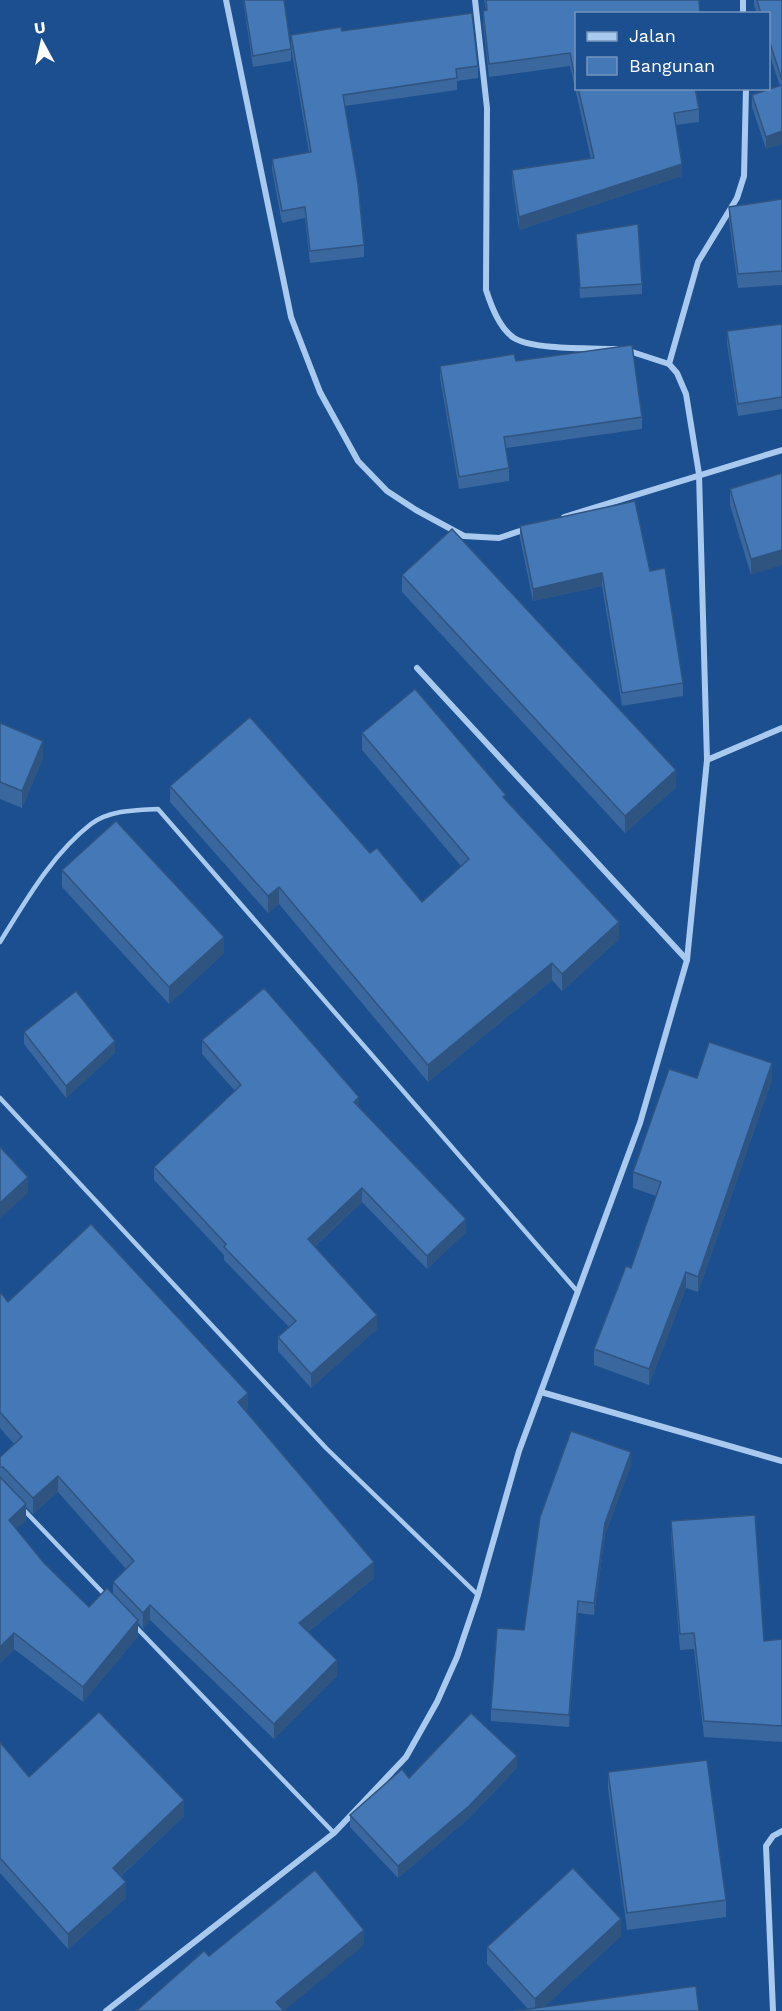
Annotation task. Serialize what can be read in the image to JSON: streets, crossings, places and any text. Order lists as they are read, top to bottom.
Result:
{
  "legend": ["Jalan", "Bangunan"],
  "north": "top"
}
